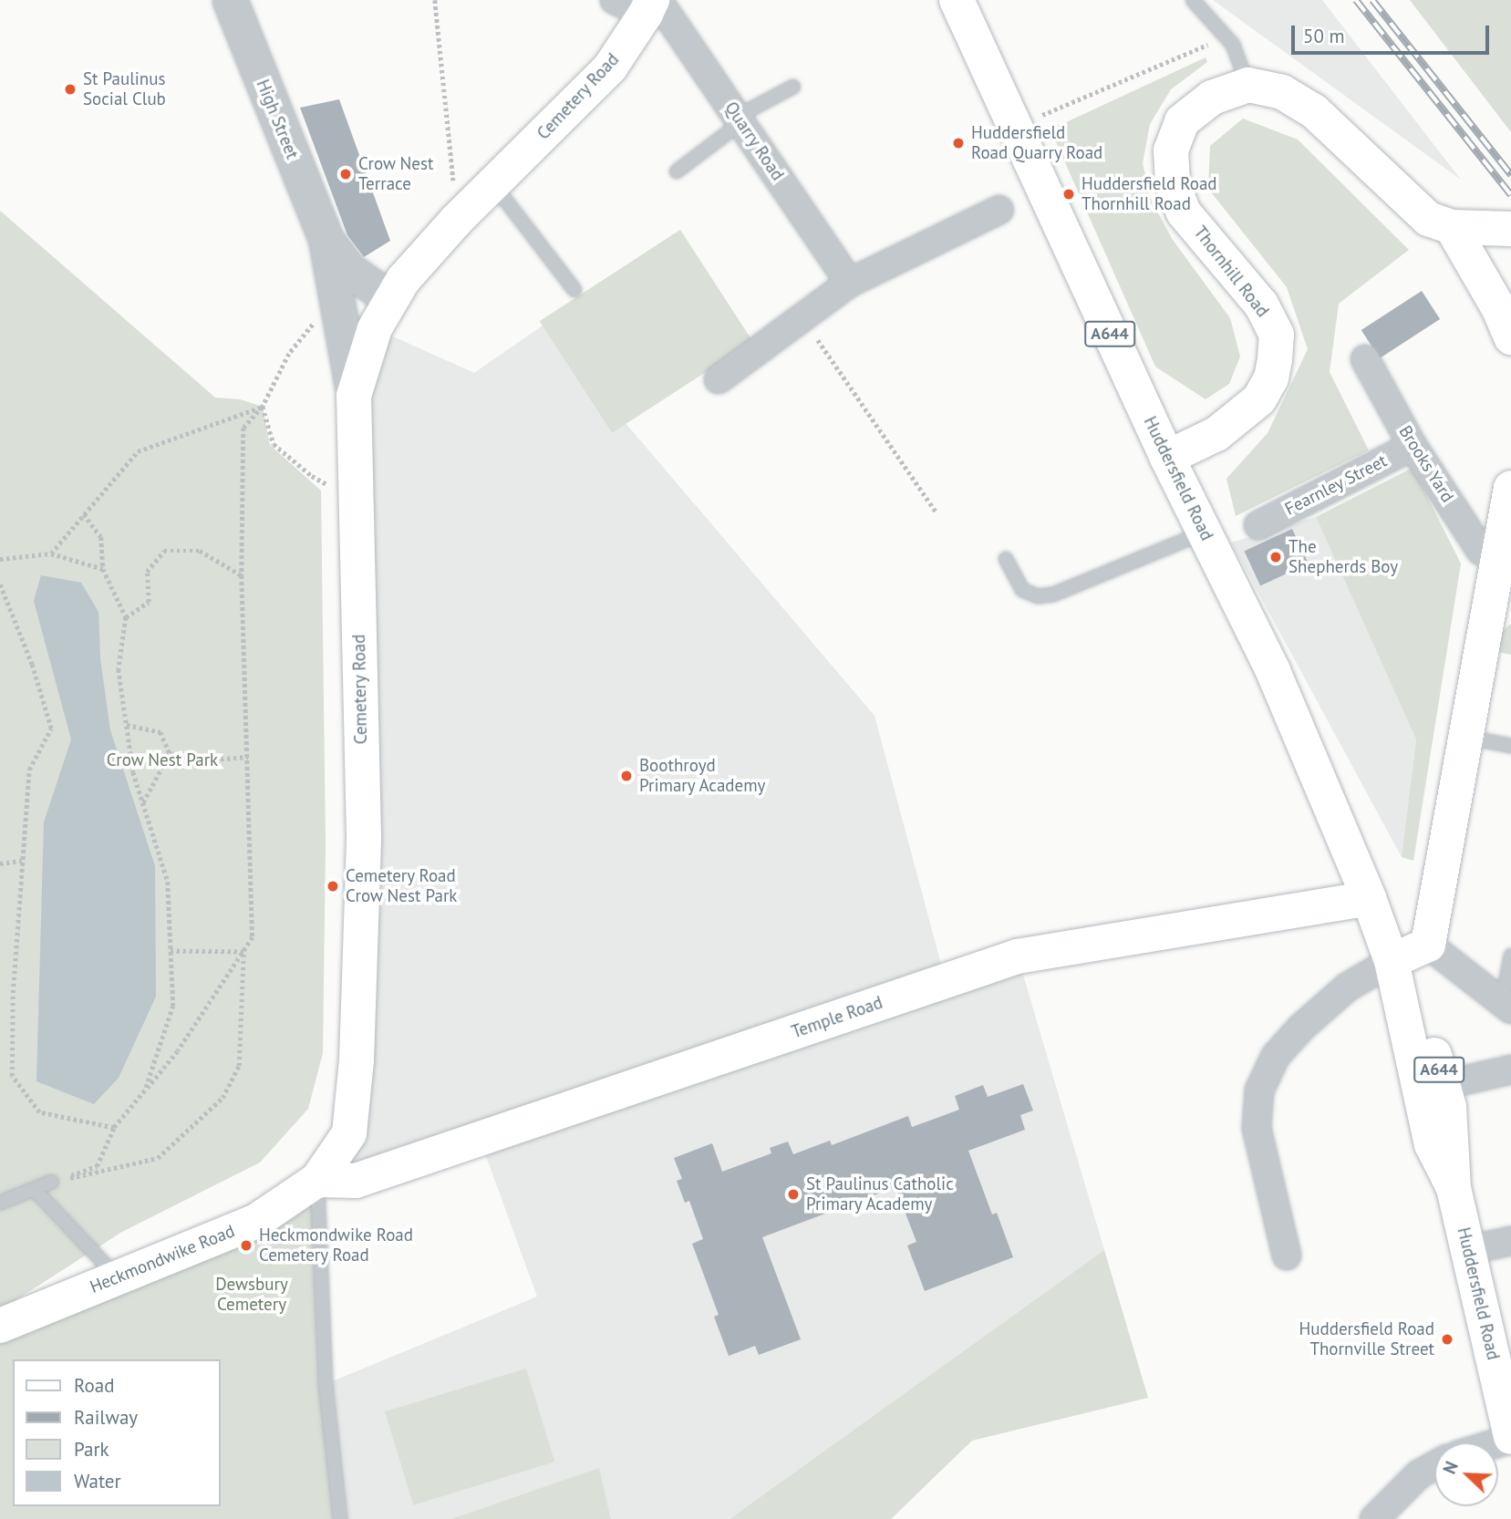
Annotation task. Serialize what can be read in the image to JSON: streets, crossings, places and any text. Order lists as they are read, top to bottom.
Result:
{
  "streets": {
    "main road": [
      "Cemetery Road",
      "Thornhill Road",
      "A644",
      "Huddersfield Road",
      "Temple Road",
      "Heckmondwike Road"
    ],
    "street": [
      "High Street",
      "Quarry Road",
      "Brooks Yard",
      "Fearnley Street"
    ]
  },
  "crossings": [
    ["Cemetery Road", "High Street"],
    ["Cemetery Road", "Quarry Road"],
    ["Cemetery Road", "Temple Road"],
    ["Cemetery Road", "Heckmondwike Road"],
    ["Thornhill Road", "Huddersfield Road"],
    ["Brooks Yard", "Fearnley Street"],
    ["Huddersfield Road", "Temple Road"],
    ["Temple Road", "Heckmondwike Road"]
  ],
  "parks": ["Crow Nest Park", "Dewsbury Cemetery"],
  "places": [
    "St Paulinus Social Club",
    "Huddersfield Road Quarry Road",
    "Crow Nest Terrace",
    "Huddersfield Road Thornhill Road",
    "The Shepherds Boy",
    "Boothroyd Primary Academy",
    "Cemetery Road Crow Nest Park",
    "St Paulinus Catholic Primary Academy",
    "Heckmondwike Road Cemetery Road",
    "Huddersfield Road Thornville Street"
  ],
  "legend": [
    "Road",
    "Railway",
    "Park",
    "Water"
  ],
  "scale_bar": "50 m",
  "north": "top left"
}
